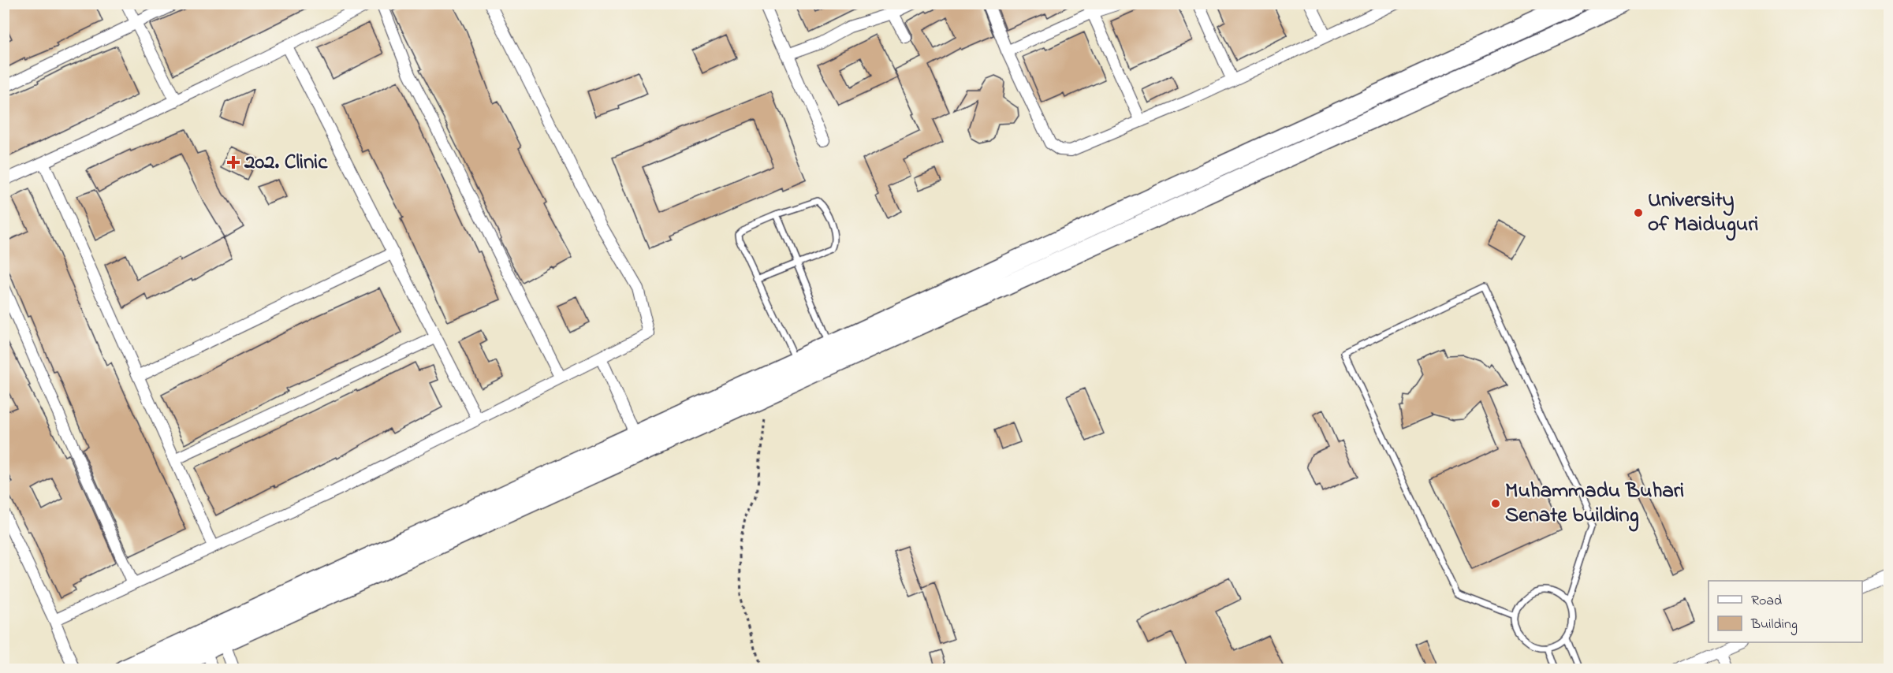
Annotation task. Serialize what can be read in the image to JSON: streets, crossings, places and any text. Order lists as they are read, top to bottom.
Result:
{
  "places": {
    "health": ["202. Clinic"],
    "other": ["University of Maiduguri", "Muhammadu Buhari Senate building"]
  },
  "legend": ["Road", "Building"]
}
